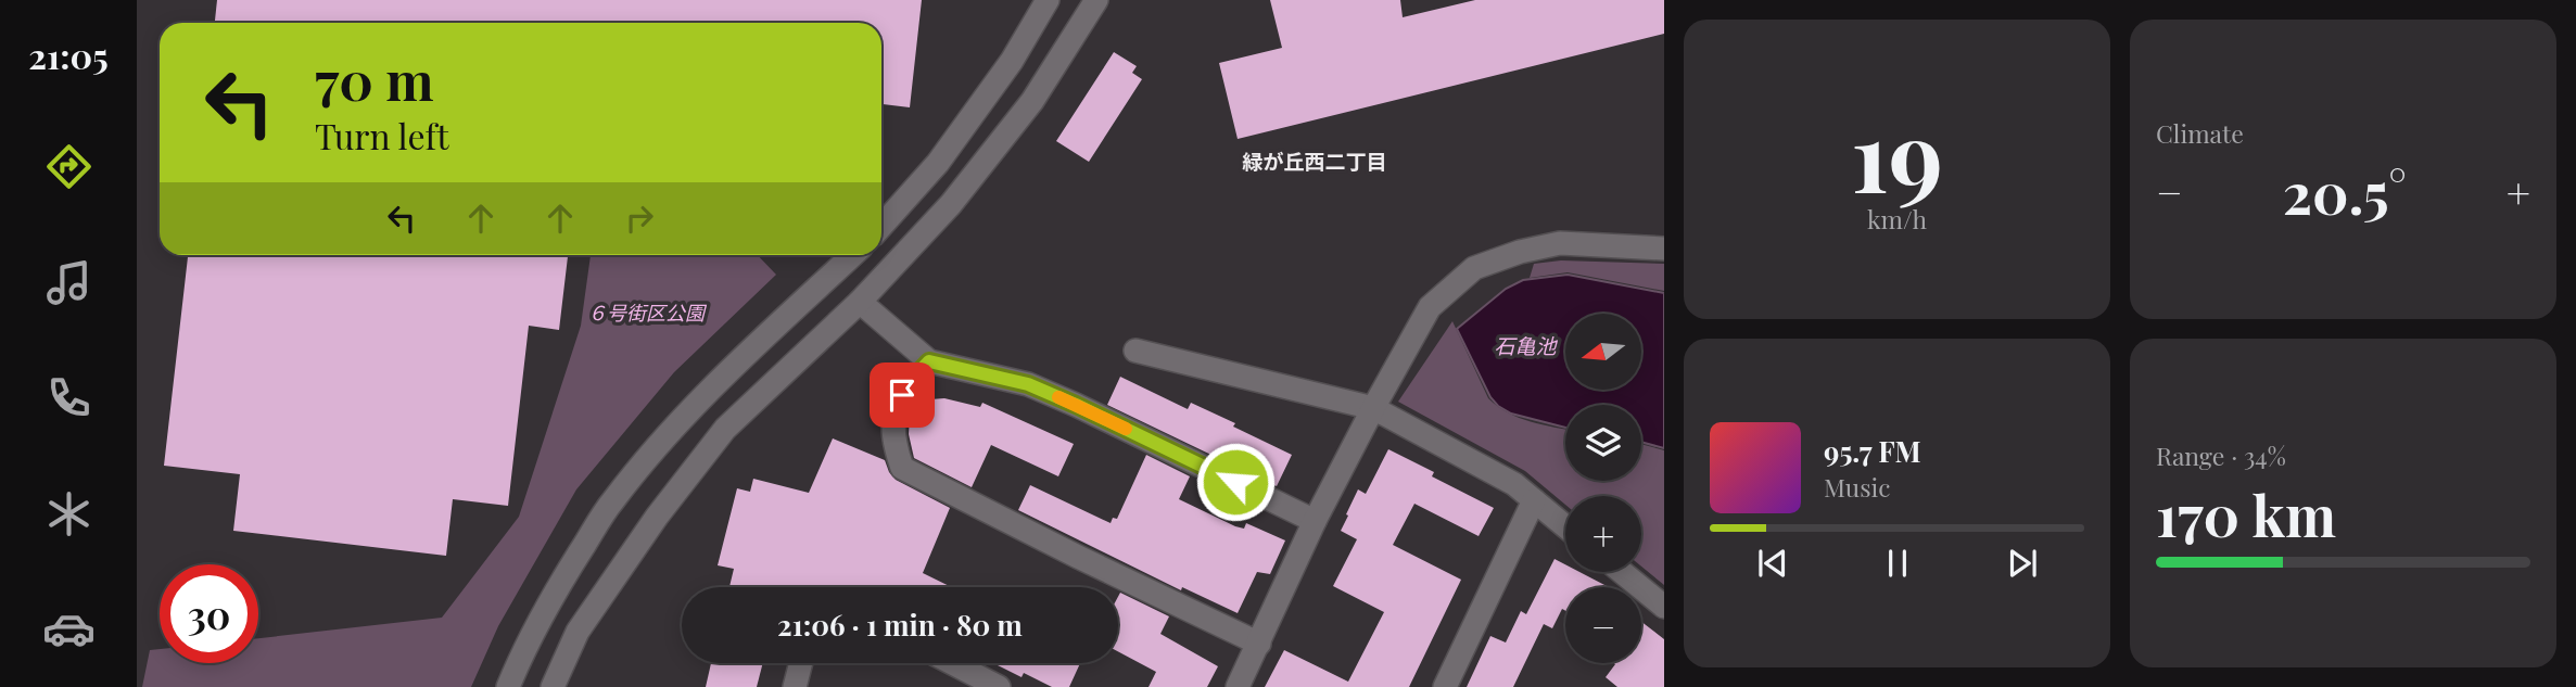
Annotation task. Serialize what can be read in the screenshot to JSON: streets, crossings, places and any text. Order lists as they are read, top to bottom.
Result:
{
  "districts": ["緑が丘西二丁目"],
  "water": ["石亀池"],
  "parks": ["６号街区公園"],
  "north": "left",
  "page": {
    "tabs": "21:05",
    "tile": [
      ["19", "km/h"],
      "Climate",
      ["Range · 34%", "170 km"]
    ],
    "turn": ["70 m", "Turn left"],
    "heat": ["−", "20.5°", "+"],
    "map_buttons": ["+", "−"],
    "song": ["95.7 FM", "Music"],
    "limit": "30",
    "trip": "21:06 · 1 min · 80 m"
  }
}
